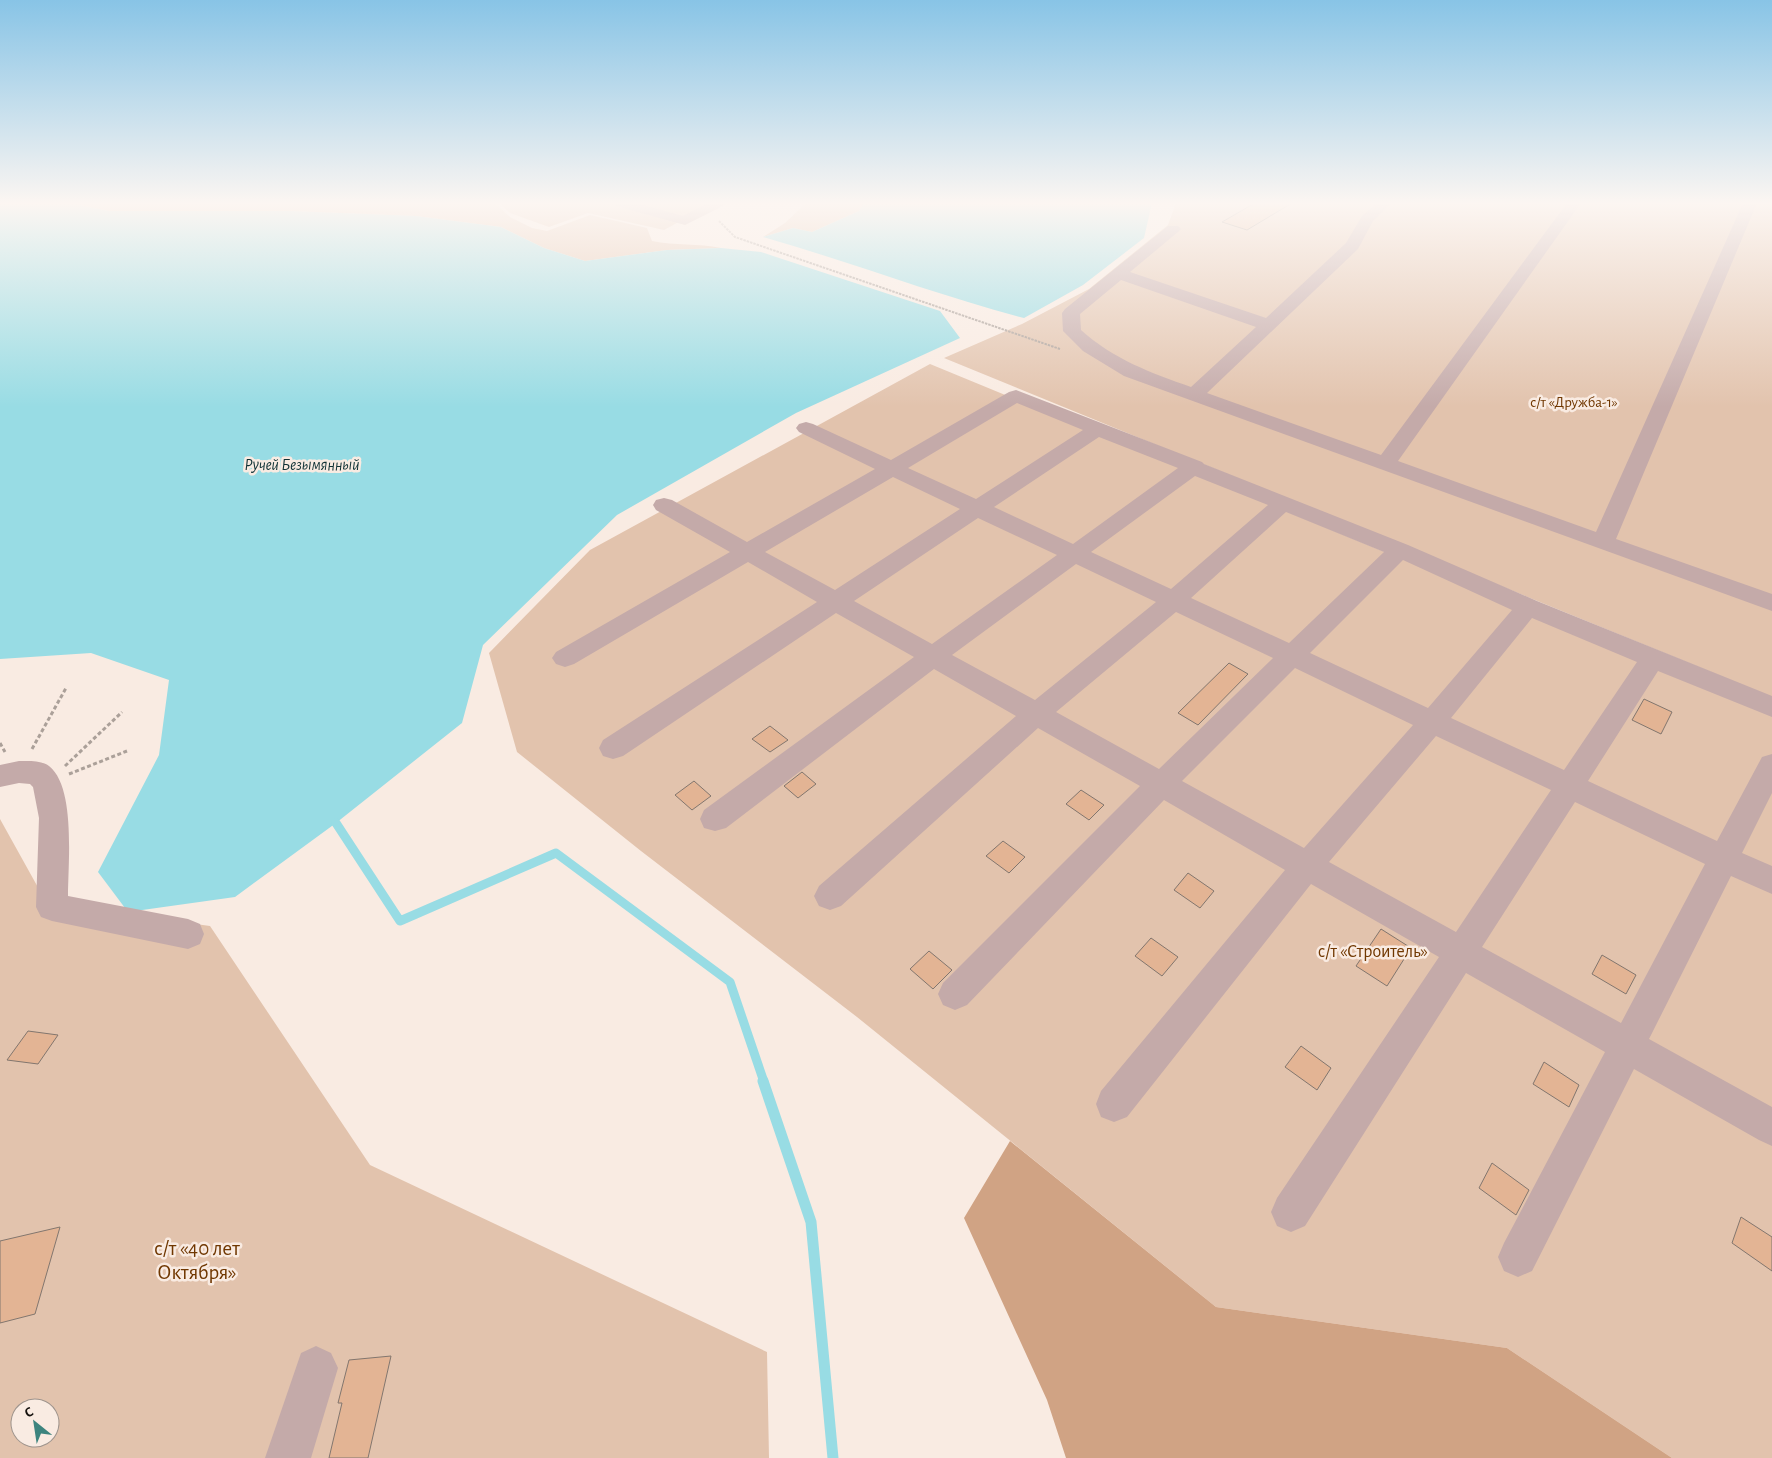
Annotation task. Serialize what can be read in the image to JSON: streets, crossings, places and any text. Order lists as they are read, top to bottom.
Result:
{
  "water": ["Ручей Безымянный"],
  "parks": ["с/т «Дружба-1»", "с/т «Строитель»", "с/т «40 лет Октября»"],
  "north": "top left"
}
